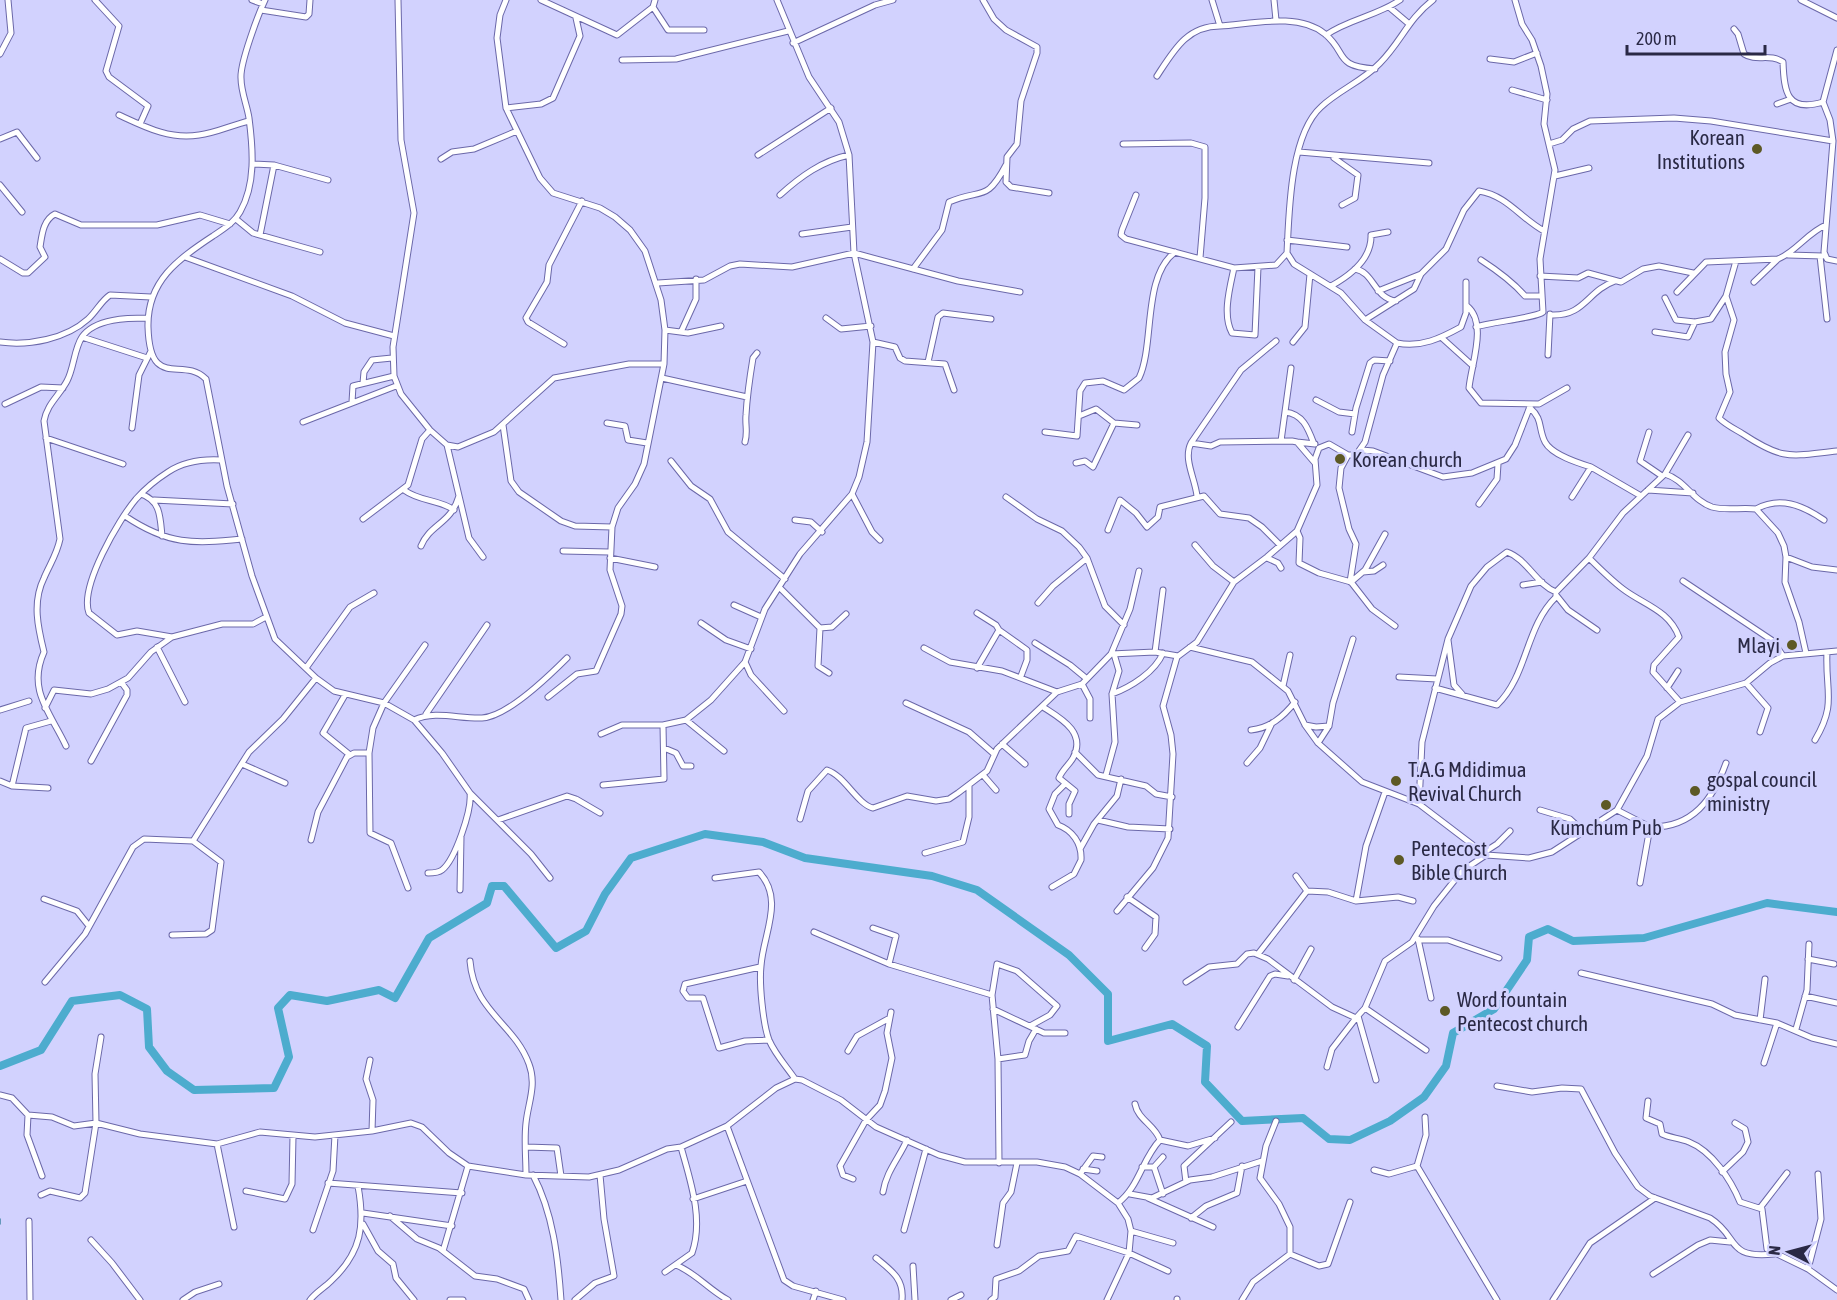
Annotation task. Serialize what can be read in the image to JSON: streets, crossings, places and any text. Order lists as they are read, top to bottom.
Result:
{
  "places": [
    "Korean Institutions",
    "Korean church",
    "Mlayi",
    "T.A.G Mdidimua Revival Church",
    "gospal council ministry",
    "Kumchum Pub",
    "Pentecost Bible Church",
    "Word fountain Pentecost church"
  ],
  "scale_bar": "200 m",
  "north": "left"
}
